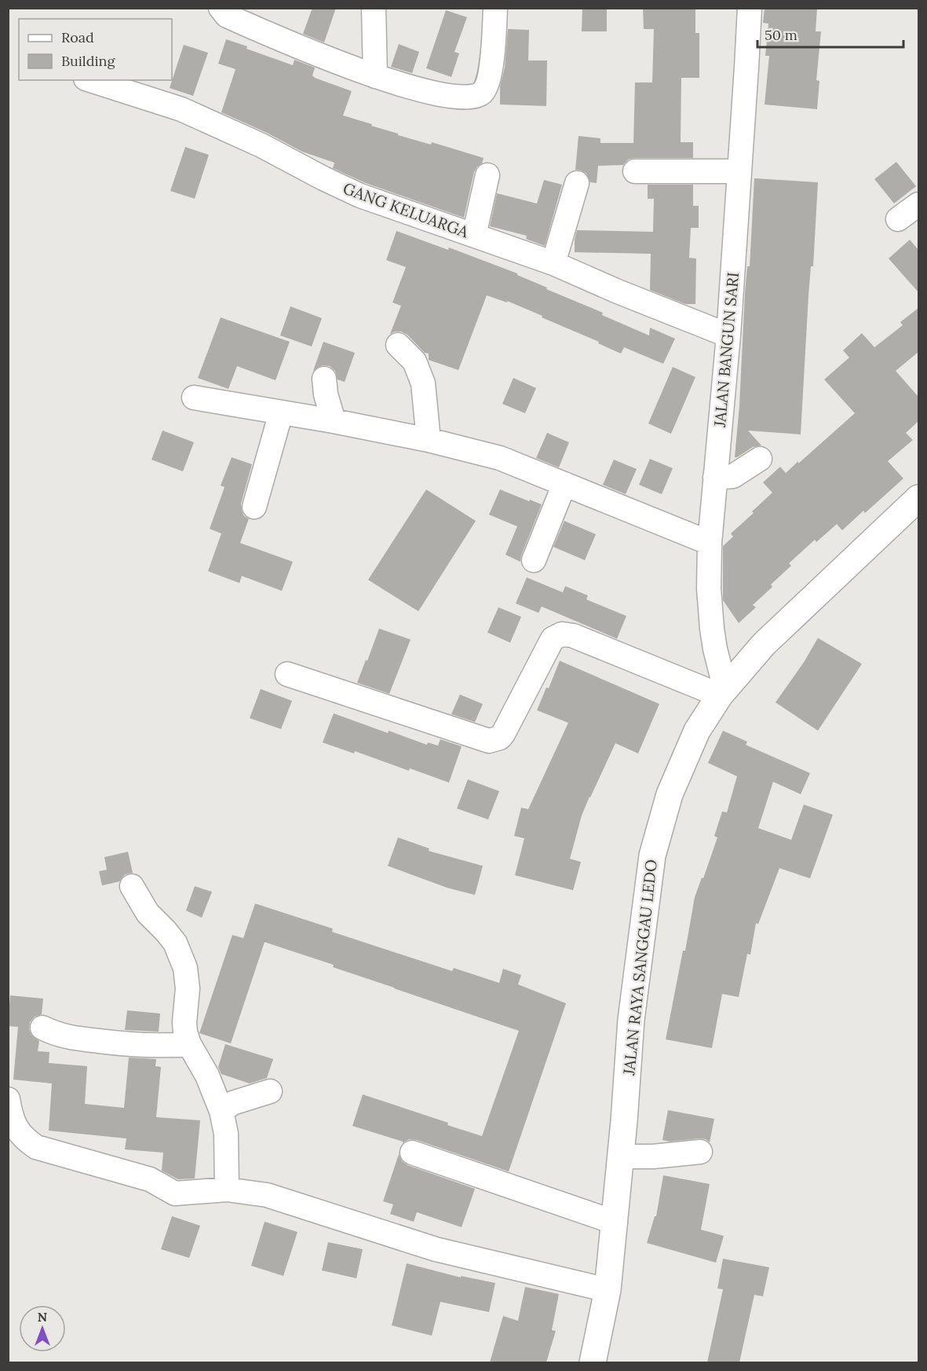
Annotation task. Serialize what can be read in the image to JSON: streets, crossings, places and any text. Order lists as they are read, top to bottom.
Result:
{
  "streets": {
    "highway": ["JALAN RAYA SANGGAU LEDO"],
    "street": ["GANG KELUARGA", "JALAN BANGUN SARI"]
  },
  "crossings": [
    ["GANG KELUARGA", "JALAN BANGUN SARI"],
    ["JALAN BANGUN SARI", "JALAN RAYA SANGGAU LEDO"]
  ],
  "legend": ["Road", "Building"],
  "scale_bar": "50 m",
  "north": "top"
}
